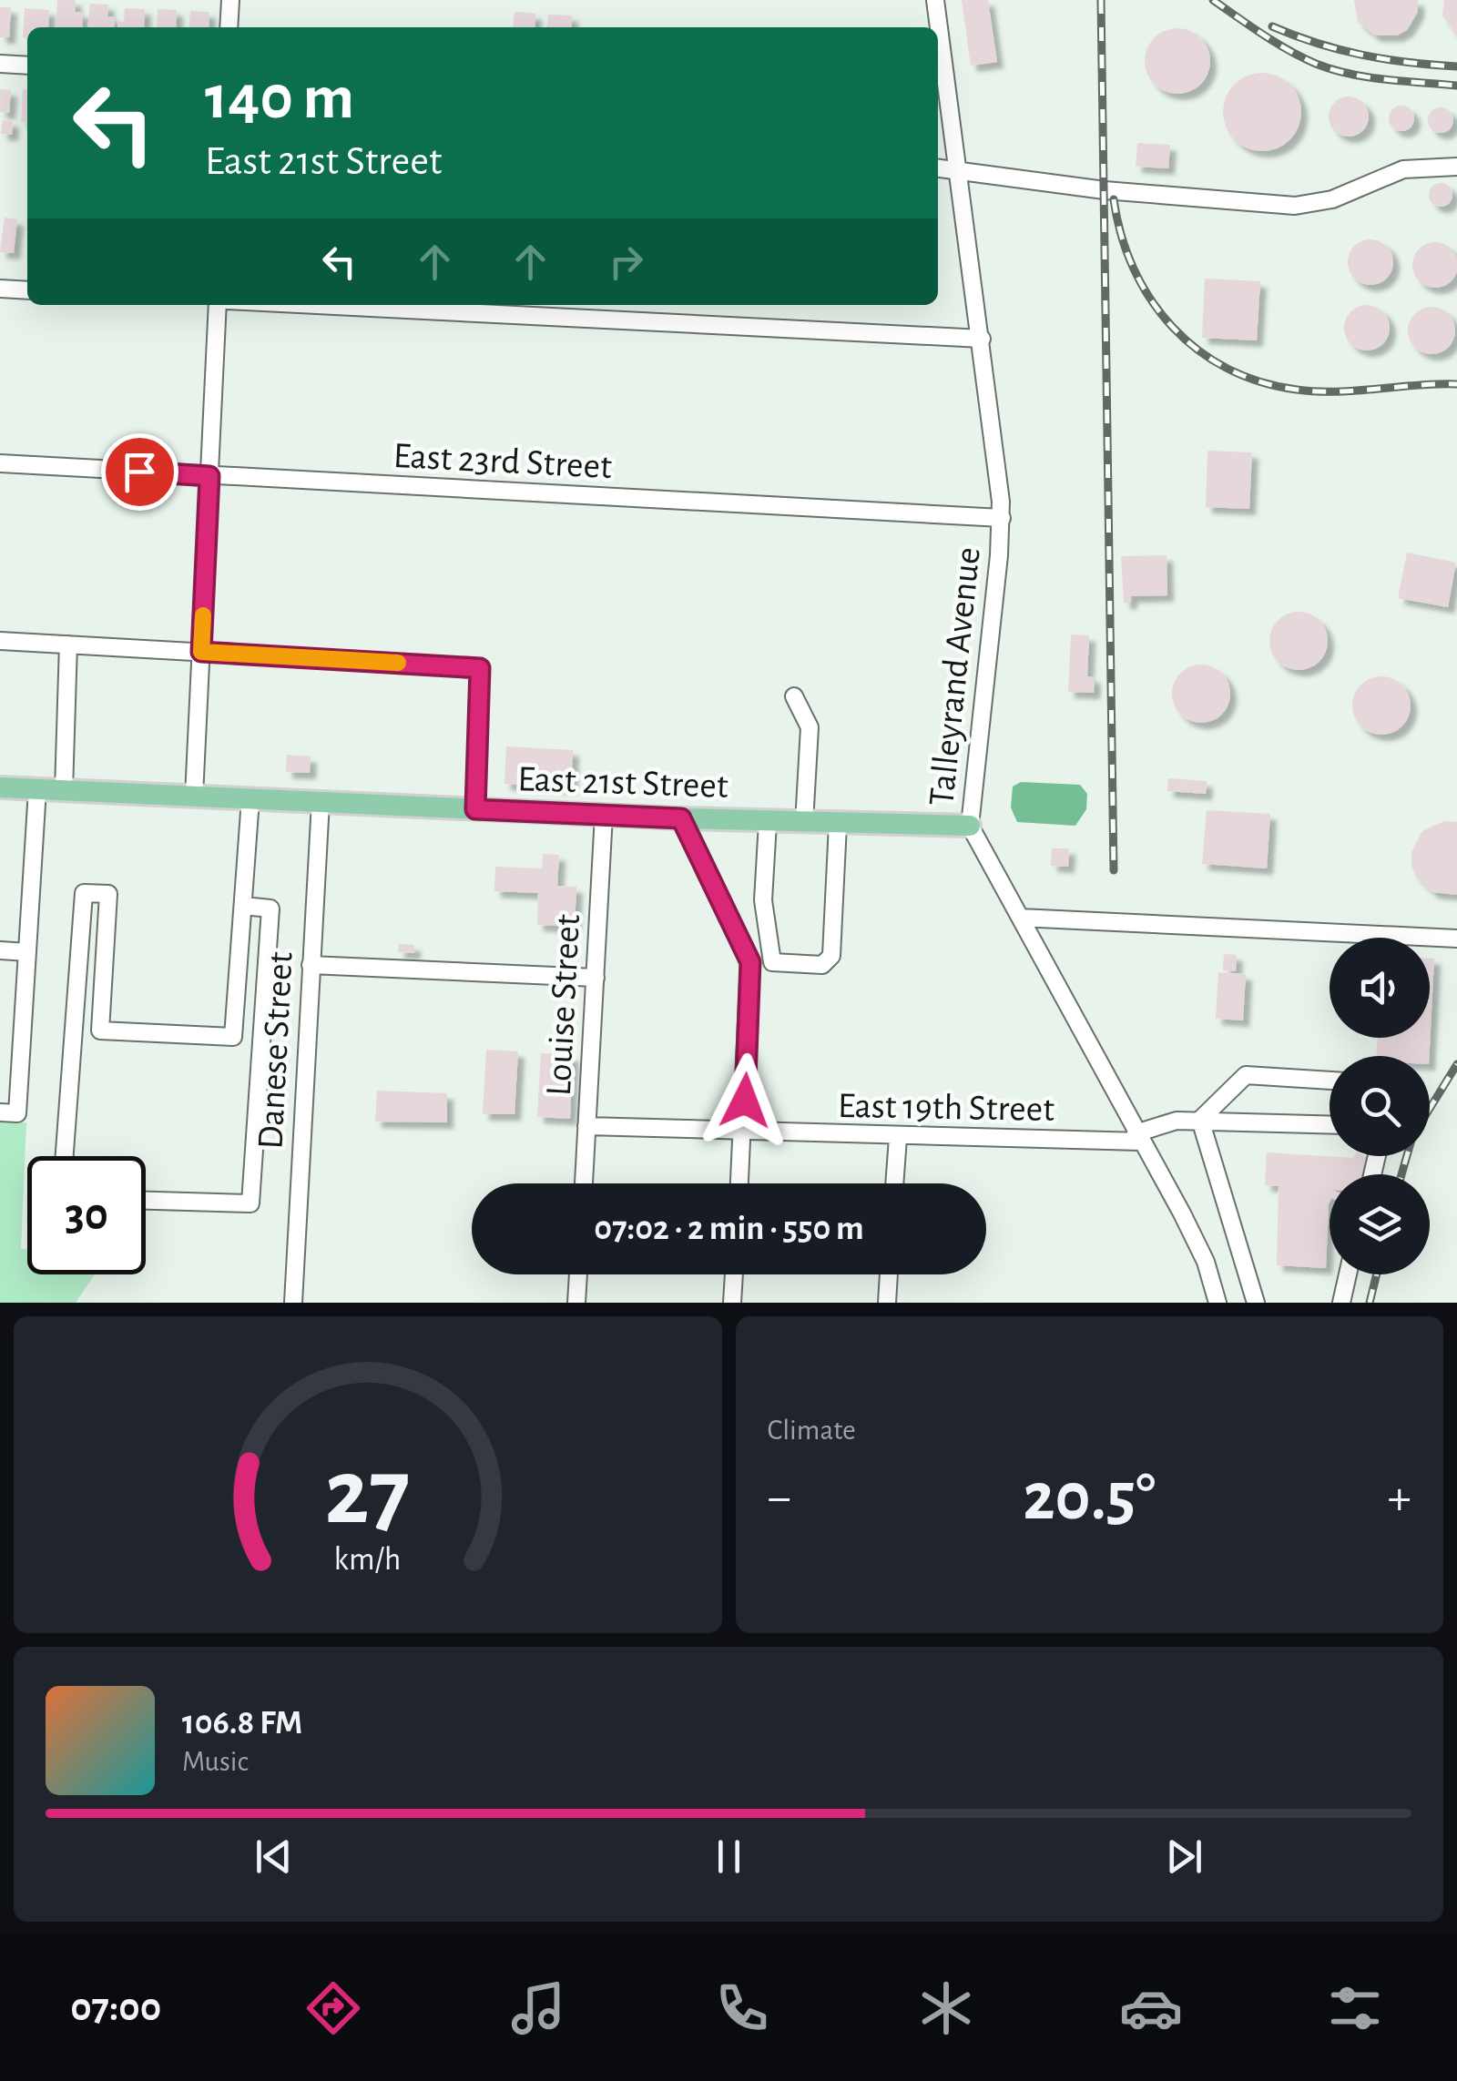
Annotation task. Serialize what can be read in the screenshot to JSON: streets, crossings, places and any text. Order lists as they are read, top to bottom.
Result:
{
  "streets": {
    "main road": ["East 21st Street"],
    "street": [
      "East 23rd Street",
      "Talleyrand Avenue",
      "Louise Street",
      "Danese Street",
      "East 19th Street"
    ]
  },
  "crossings": [
    ["East 23rd Street", "Talleyrand Avenue"],
    ["Talleyrand Avenue", "East 21st Street"],
    ["Talleyrand Avenue", "East 19th Street"],
    ["East 21st Street", "Louise Street"],
    ["East 21st Street", "Danese Street"],
    ["Louise Street", "East 19th Street"]
  ],
  "page": {
    "turn": ["140 m", "East 21st Street"],
    "limit": "30",
    "trip": "07:02 · 2 min · 550 m",
    "tile": "Climate",
    "heat": ["−", "20.5°", "+"],
    "song": ["106.8 FM", "Music"],
    "tabs": "07:00",
    "gauge": ["27", "km/h"]
  }
}
